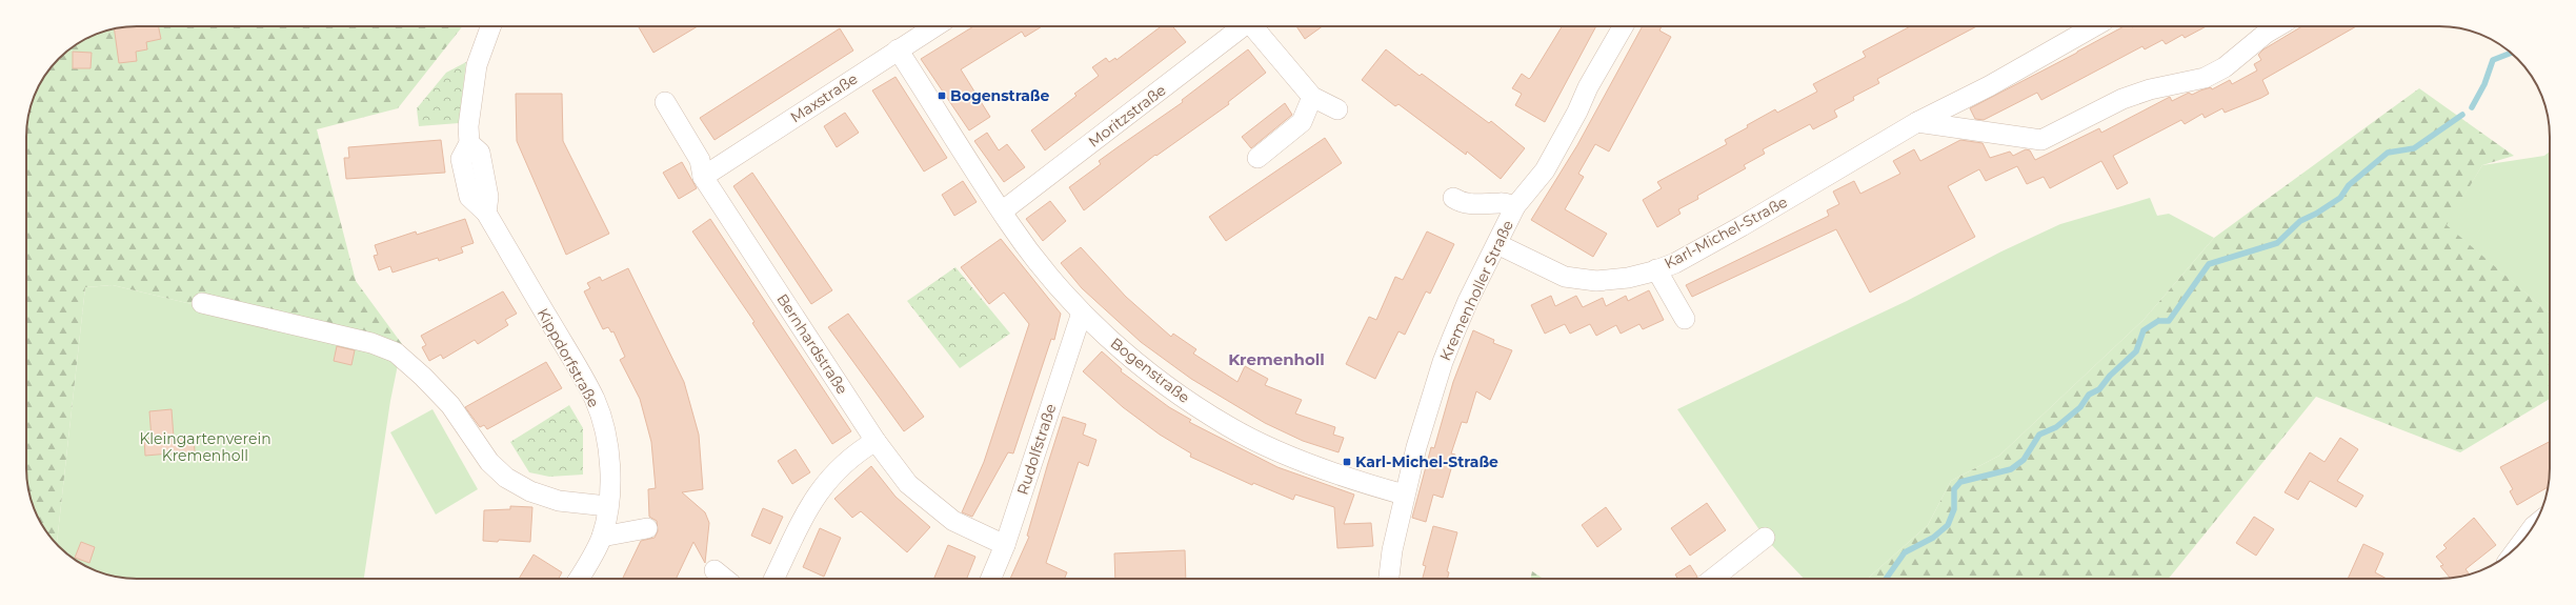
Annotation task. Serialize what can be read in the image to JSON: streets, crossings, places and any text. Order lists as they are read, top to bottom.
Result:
{
  "streets": {
    "street": [
      "Maxstraße",
      "Moritzstraße",
      "Karl-Michel-Straße",
      "Kremenholler Straße",
      "Bernhardstraße",
      "Kippdorfstraße",
      "Bogenstraße",
      "Rudolfstraße"
    ]
  },
  "crossings": [
    ["Maxstraße", "Bernhardstraße"],
    ["Maxstraße", "Bogenstraße"],
    ["Moritzstraße", "Bogenstraße"],
    ["Karl-Michel-Straße", "Kremenholler Straße"],
    ["Kremenholler Straße", "Bogenstraße"],
    ["Bernhardstraße", "Rudolfstraße"],
    ["Bogenstraße", "Rudolfstraße"]
  ],
  "districts": ["Kremenholl"],
  "parks": ["Kleingartenverein Kremenholl"],
  "places": {
    "transit": ["Bogenstraße", "Karl-Michel-Straße"]
  }
}
